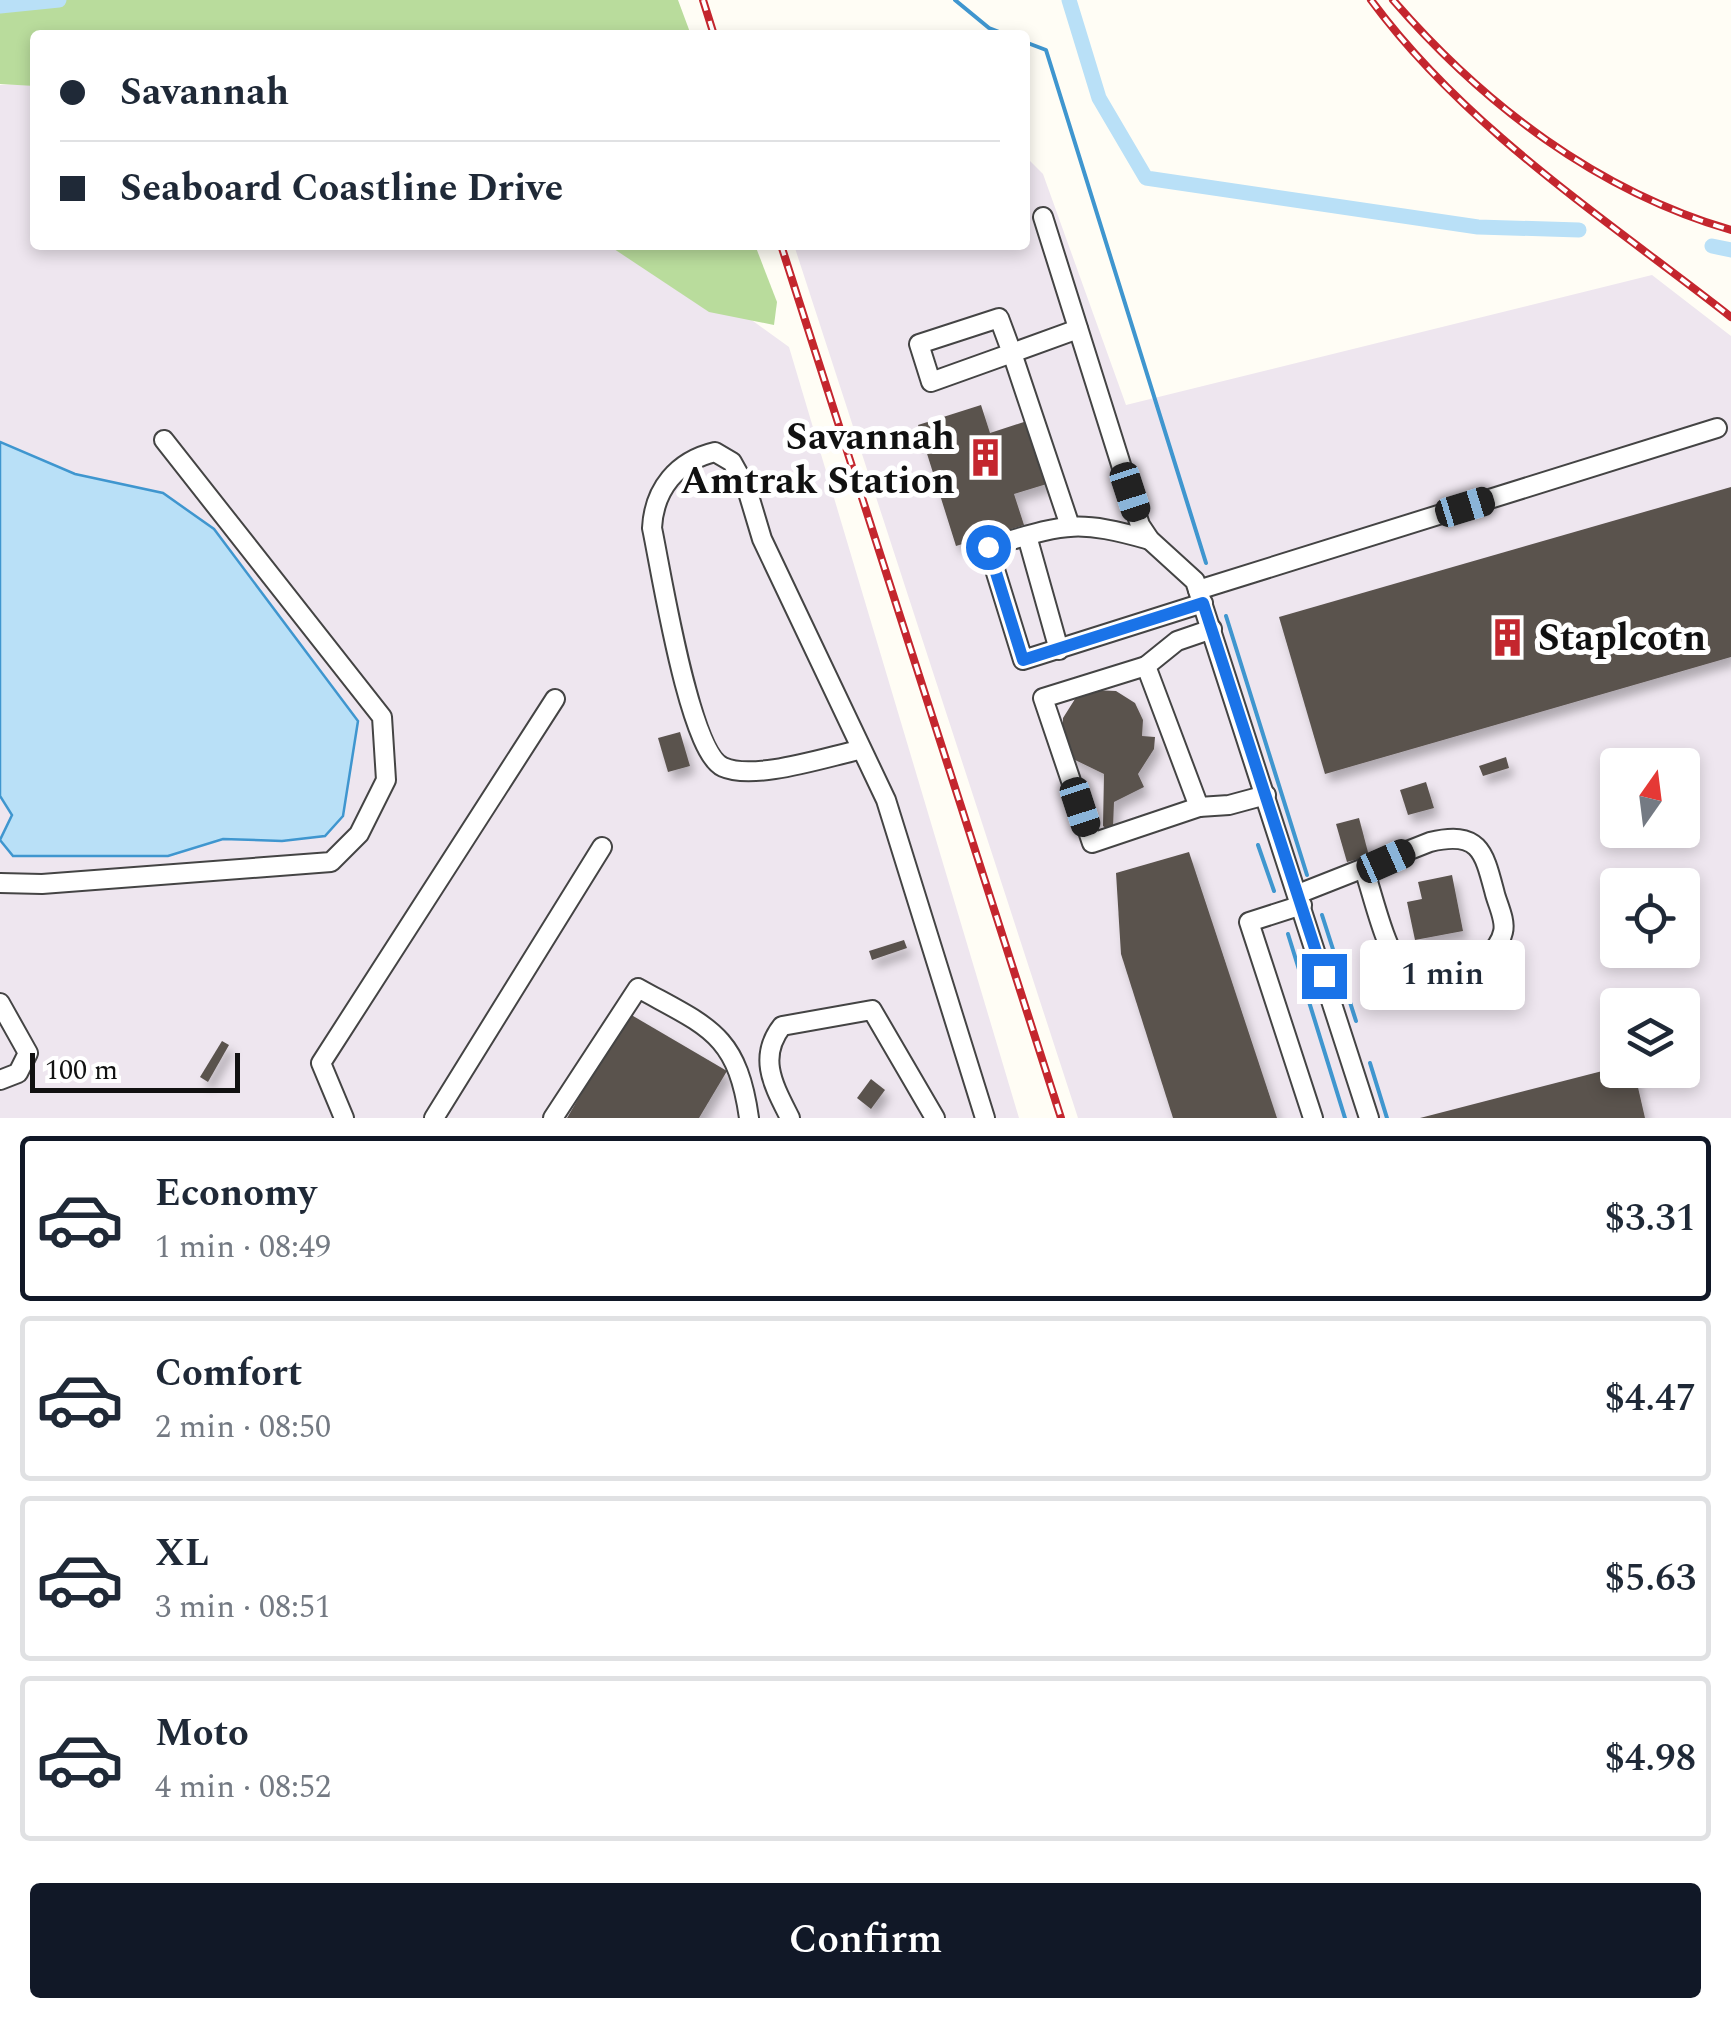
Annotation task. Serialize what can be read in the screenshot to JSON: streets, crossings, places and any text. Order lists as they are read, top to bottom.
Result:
{
  "places": {
    "building": ["Savannah Amtrak Station", "Staplcotn"]
  },
  "scale_bar": "100 m",
  "north": "top",
  "page": {
    "banner": ["Savannah", "Seaboard Coastline Drive"],
    "bubble": "1 min",
    "scale": "100 m",
    "list": [
      {
        "name": "Economy",
        "note": "1 min · 08:49",
        "value": "$3.31"
      },
      {
        "name": "Comfort",
        "note": "2 min · 08:50",
        "value": "$4.47"
      },
      {
        "name": "XL",
        "note": "3 min · 08:51",
        "value": "$5.63"
      },
      {
        "name": "Moto",
        "note": "4 min · 08:52",
        "value": "$4.98"
      }
    ],
    "buttons": "Confirm"
  }
}
